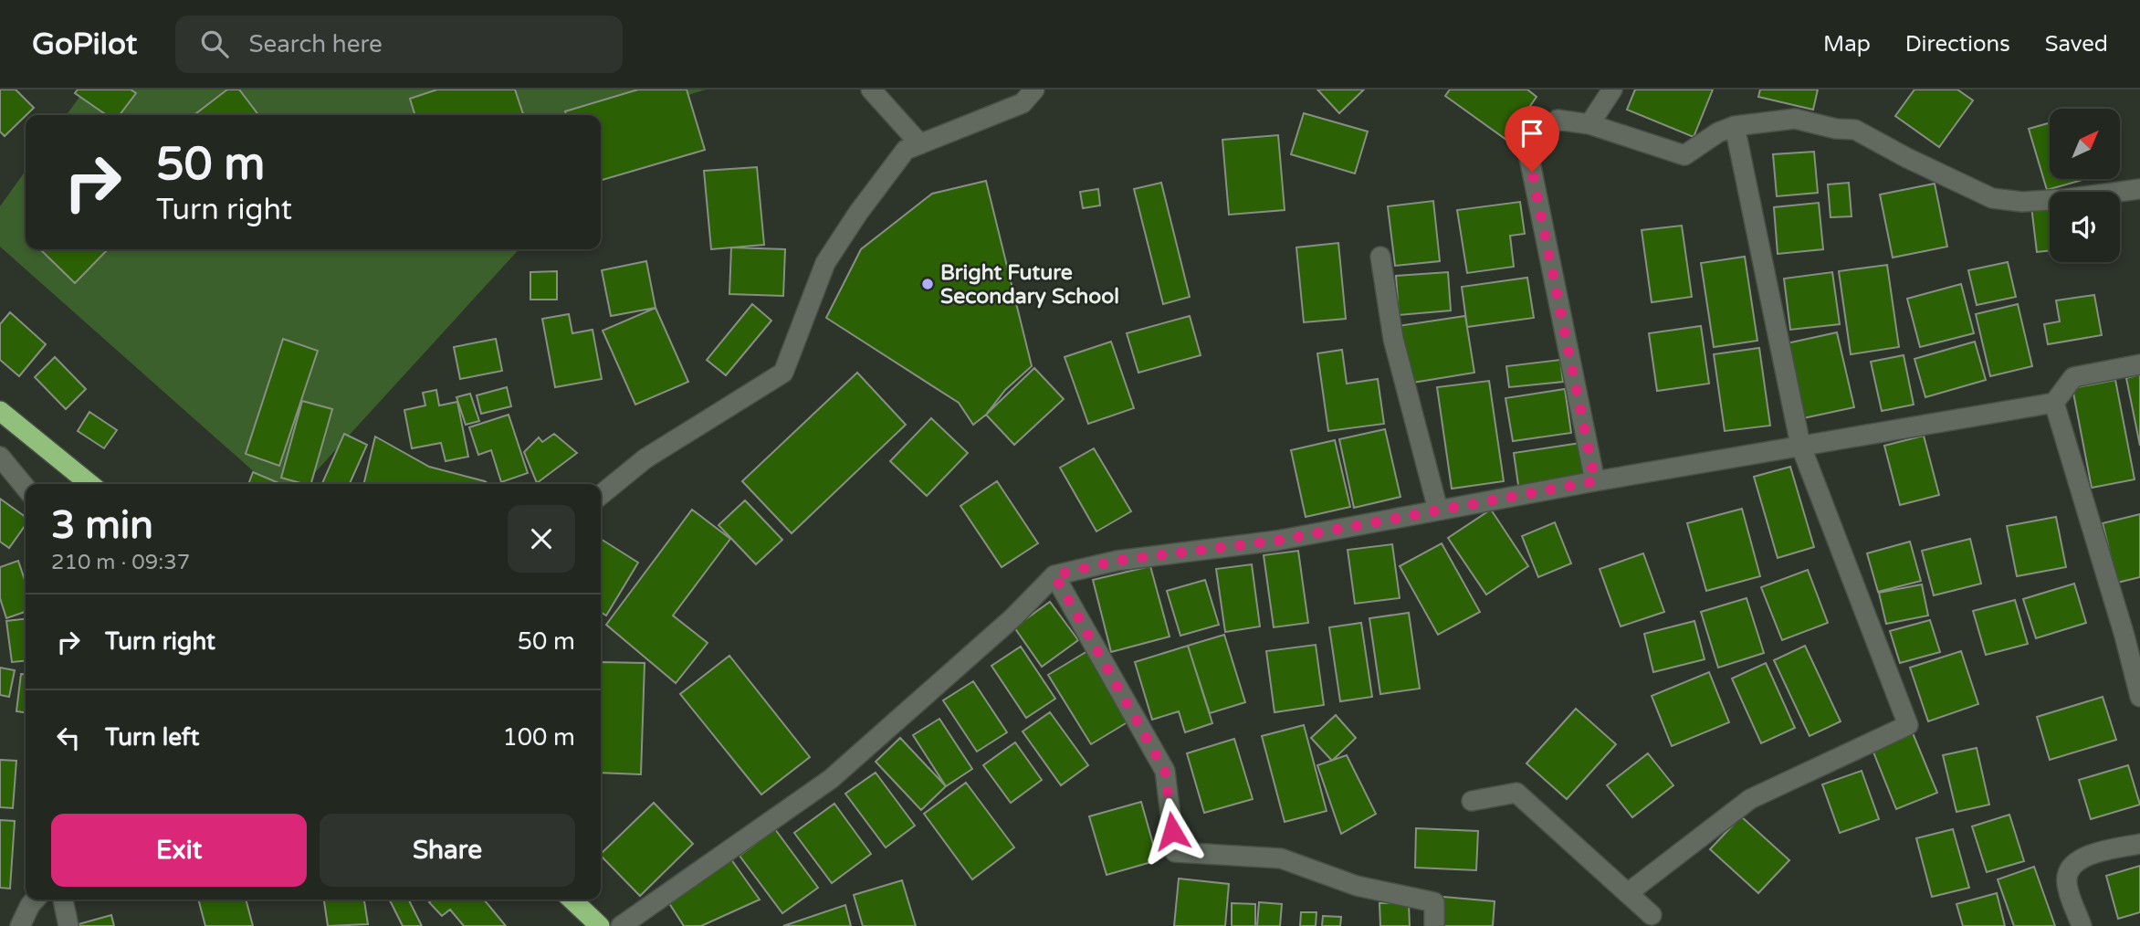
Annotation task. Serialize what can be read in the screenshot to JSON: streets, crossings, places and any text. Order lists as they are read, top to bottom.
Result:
{
  "places": ["Bright Future Secondary School"],
  "north": "top right",
  "page": {
    "header": "GoPilot",
    "search": "Search here",
    "nav": ["Map", "Directions", "Saved"],
    "turn": ["50 m", "Turn right"],
    "heading": ["3 min", "210 m · 09:37"],
    "list": [
      {
        "name": "Turn right",
        "value": "50 m"
      },
      {
        "name": "Turn left",
        "value": "100 m"
      }
    ],
    "buttons": ["Exit", "Share"]
  }
}
